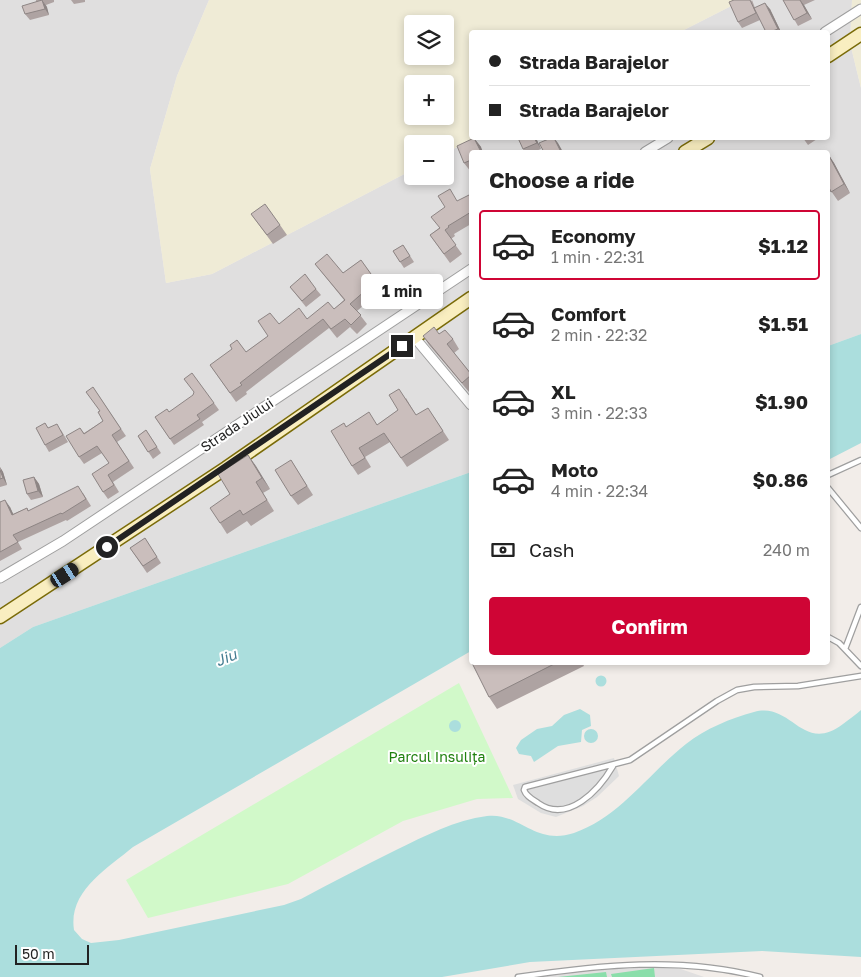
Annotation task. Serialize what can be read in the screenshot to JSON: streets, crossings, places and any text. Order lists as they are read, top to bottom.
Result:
{
  "streets": {
    "street": ["Strada Jiului"]
  },
  "water": ["Jiu"],
  "parks": ["Parcul Insulița"],
  "scale_bar": "50 m",
  "page": {
    "map_buttons": ["+", "−"],
    "banner": ["Strada Barajelor", "Strada Barajelor"],
    "heading": "Choose a ride",
    "list": [
      {
        "name": "Economy",
        "note": "1 min · 22:31",
        "value": "$1.12"
      },
      {
        "name": "Comfort",
        "note": "2 min · 22:32",
        "value": "$1.51"
      },
      {
        "name": "XL",
        "note": "3 min · 22:33",
        "value": "$1.90"
      },
      {
        "name": "Moto",
        "note": "4 min · 22:34",
        "value": "$0.86"
      }
    ],
    "bubble": "1 min",
    "pay": ["Cash", "240 m"],
    "buttons": "Confirm",
    "scale": "50 m"
  }
}
